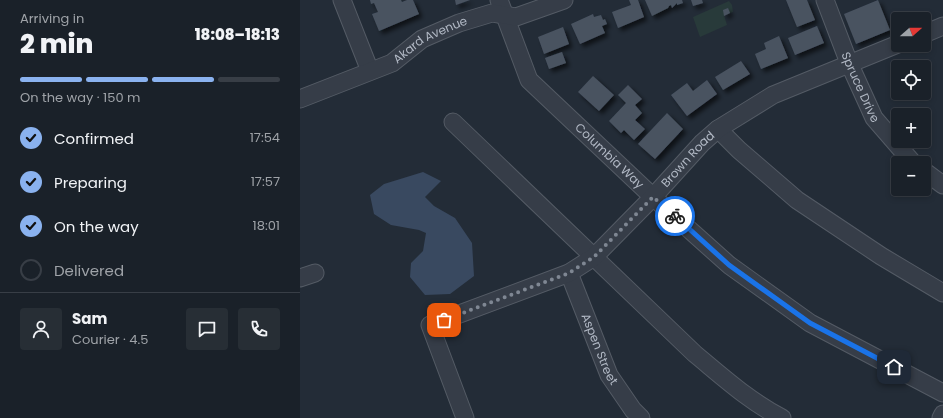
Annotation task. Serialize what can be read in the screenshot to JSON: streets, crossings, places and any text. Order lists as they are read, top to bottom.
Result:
{
  "streets": {
    "street": [
      "Akard Avenue",
      "Spruce Drive",
      "Columbia Way",
      "Brown Road",
      "Aspen Street"
    ]
  },
  "crossings": [
    ["Akard Avenue", "Columbia Way"],
    ["Spruce Drive", "Brown Road"],
    ["Columbia Way", "Brown Road"],
    ["Brown Road", "Aspen Street"]
  ],
  "north": "right",
  "page": {
    "heading": ["2 min", "Arriving in", "18:08–18:13"],
    "panel": ["Sam", "Courier · 4.5"],
    "map_buttons": ["+", "−"],
    "bar": "On the way · 150 m",
    "list": [
      ["Confirmed", "17:54"],
      ["Preparing", "17:57"],
      ["On the way", "18:01"],
      "Delivered"
    ]
  }
}
